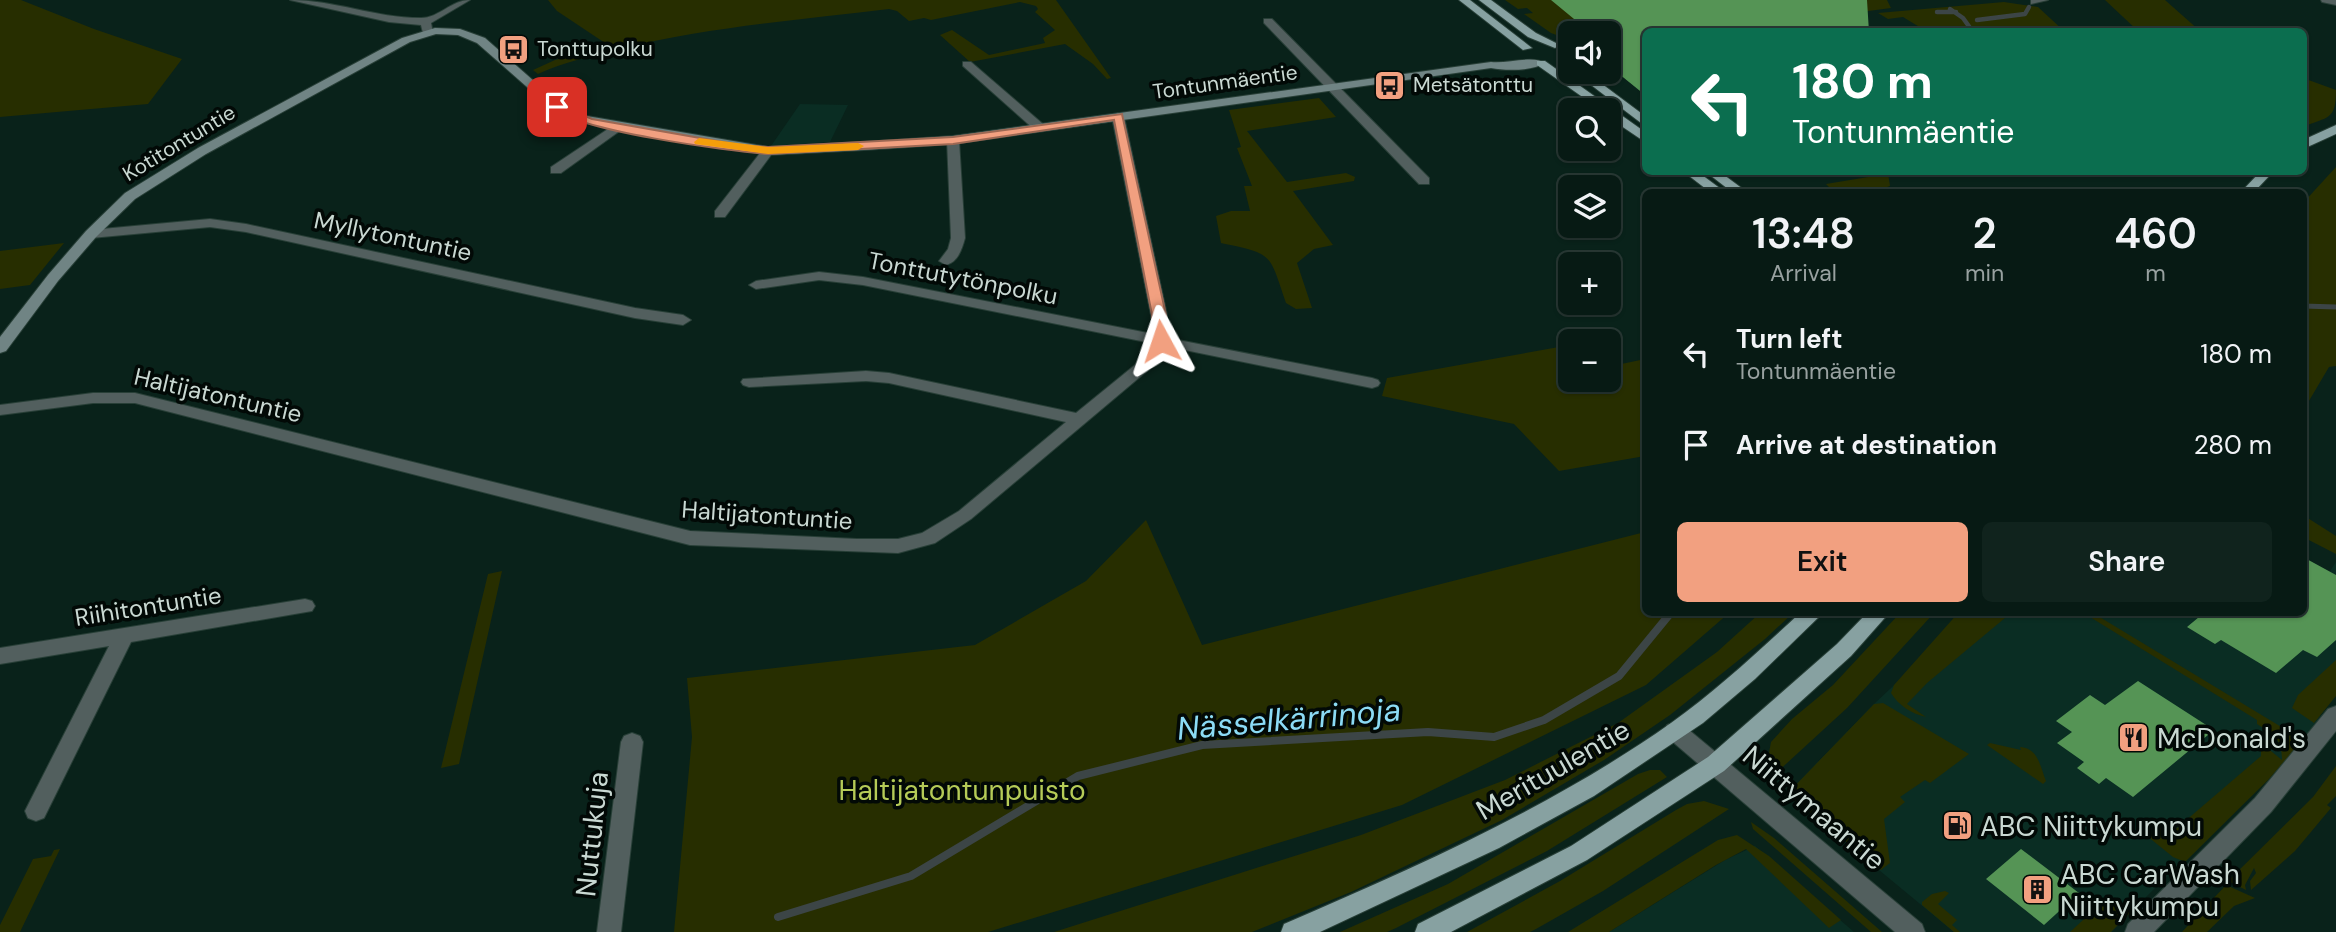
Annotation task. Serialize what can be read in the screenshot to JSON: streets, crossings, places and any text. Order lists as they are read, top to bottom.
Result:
{
  "streets": {
    "main road": ["Merituulentie"],
    "street": [
      "Tontunmäentie",
      "Kotitontuntie",
      "Myllytontuntie",
      "Tonttutytönpolku",
      "Haltijatontuntie",
      "Riihitontuntie",
      "Niittymaantie",
      "Nuttukuja"
    ]
  },
  "crossings": [
    ["Tontunmäentie", "Kotitontuntie"],
    ["Kotitontuntie", "Myllytontuntie"],
    ["Tonttutytönpolku", "Haltijatontuntie"],
    ["Merituulentie", "Niittymaantie"]
  ],
  "water": ["Nässelkärrinoja"],
  "parks": ["Haltijatontunpuisto"],
  "places": {
    "bus stop": ["Tonttupolku", "Metsätonttu"],
    "restaurant": ["McDonald's"],
    "fuel station": ["ABC Niittykumpu"],
    "building": ["ABC CarWash Niittykumpu"]
  },
  "page": {
    "map_buttons": ["+", "−"],
    "turn": ["180 m", "Tontunmäentie"],
    "eta": [
      "13:48",
      "Arrival",
      "2",
      "min",
      "460",
      "m"
    ],
    "list": [
      {
        "name": "Turn left",
        "note": "Tontunmäentie",
        "value": "180 m"
      },
      {
        "name": "Arrive at destination",
        "value": "280 m"
      }
    ],
    "buttons": ["Exit", "Share"]
  }
}
